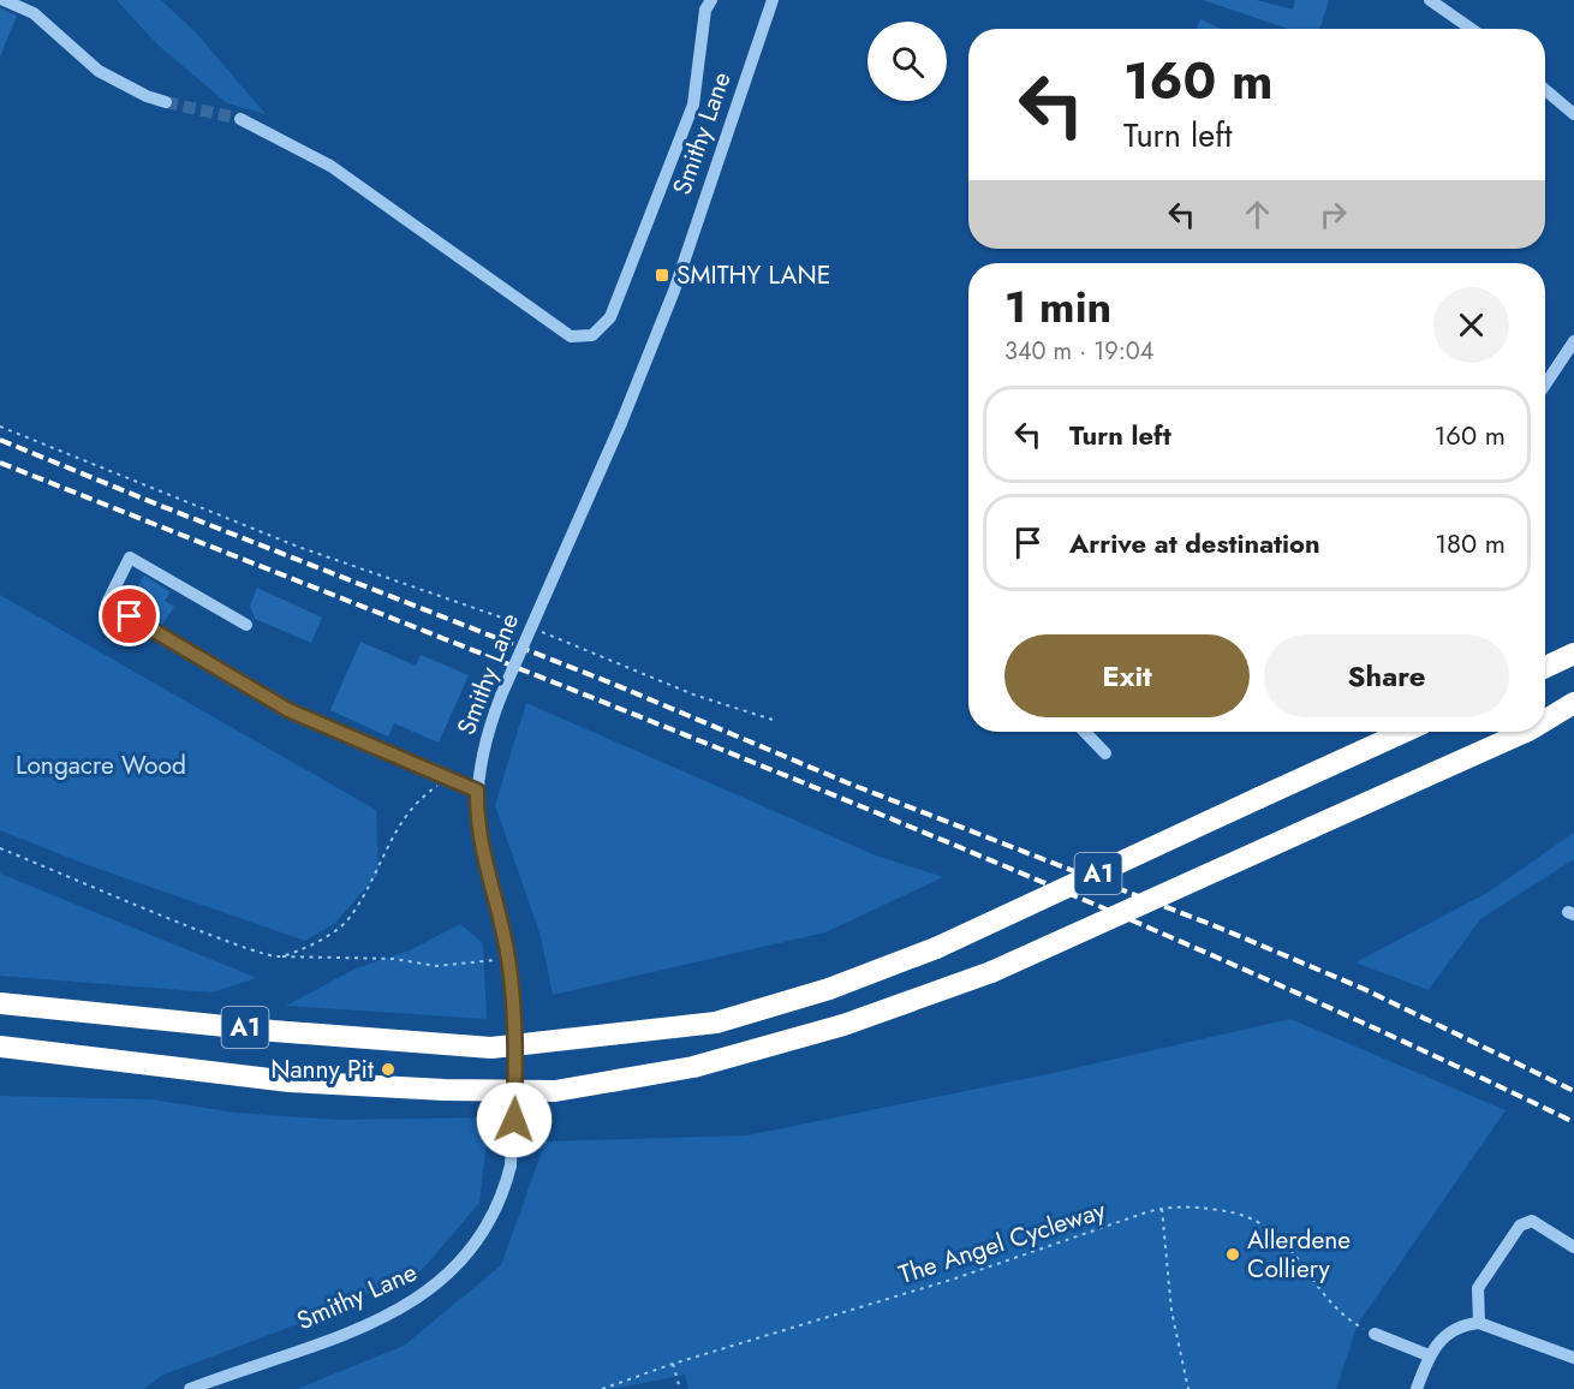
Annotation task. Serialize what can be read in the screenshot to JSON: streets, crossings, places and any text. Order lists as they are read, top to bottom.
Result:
{
  "streets": {
    "highway": ["A1"],
    "street": ["Smithy Lane"],
    "path": ["The Angel Cycleway"]
  },
  "parks": ["Longacre Wood"],
  "places": {
    "transit": ["SMITHY LANE"],
    "other": ["Nanny Pit", "Allerdene Colliery"]
  },
  "page": {
    "turn": ["160 m", "Turn left"],
    "heading": ["1 min", "340 m · 19:04"],
    "list": [
      {
        "name": "Turn left",
        "value": "160 m"
      },
      {
        "name": "Arrive at destination",
        "value": "180 m"
      }
    ],
    "buttons": ["Exit", "Share"]
  }
}
